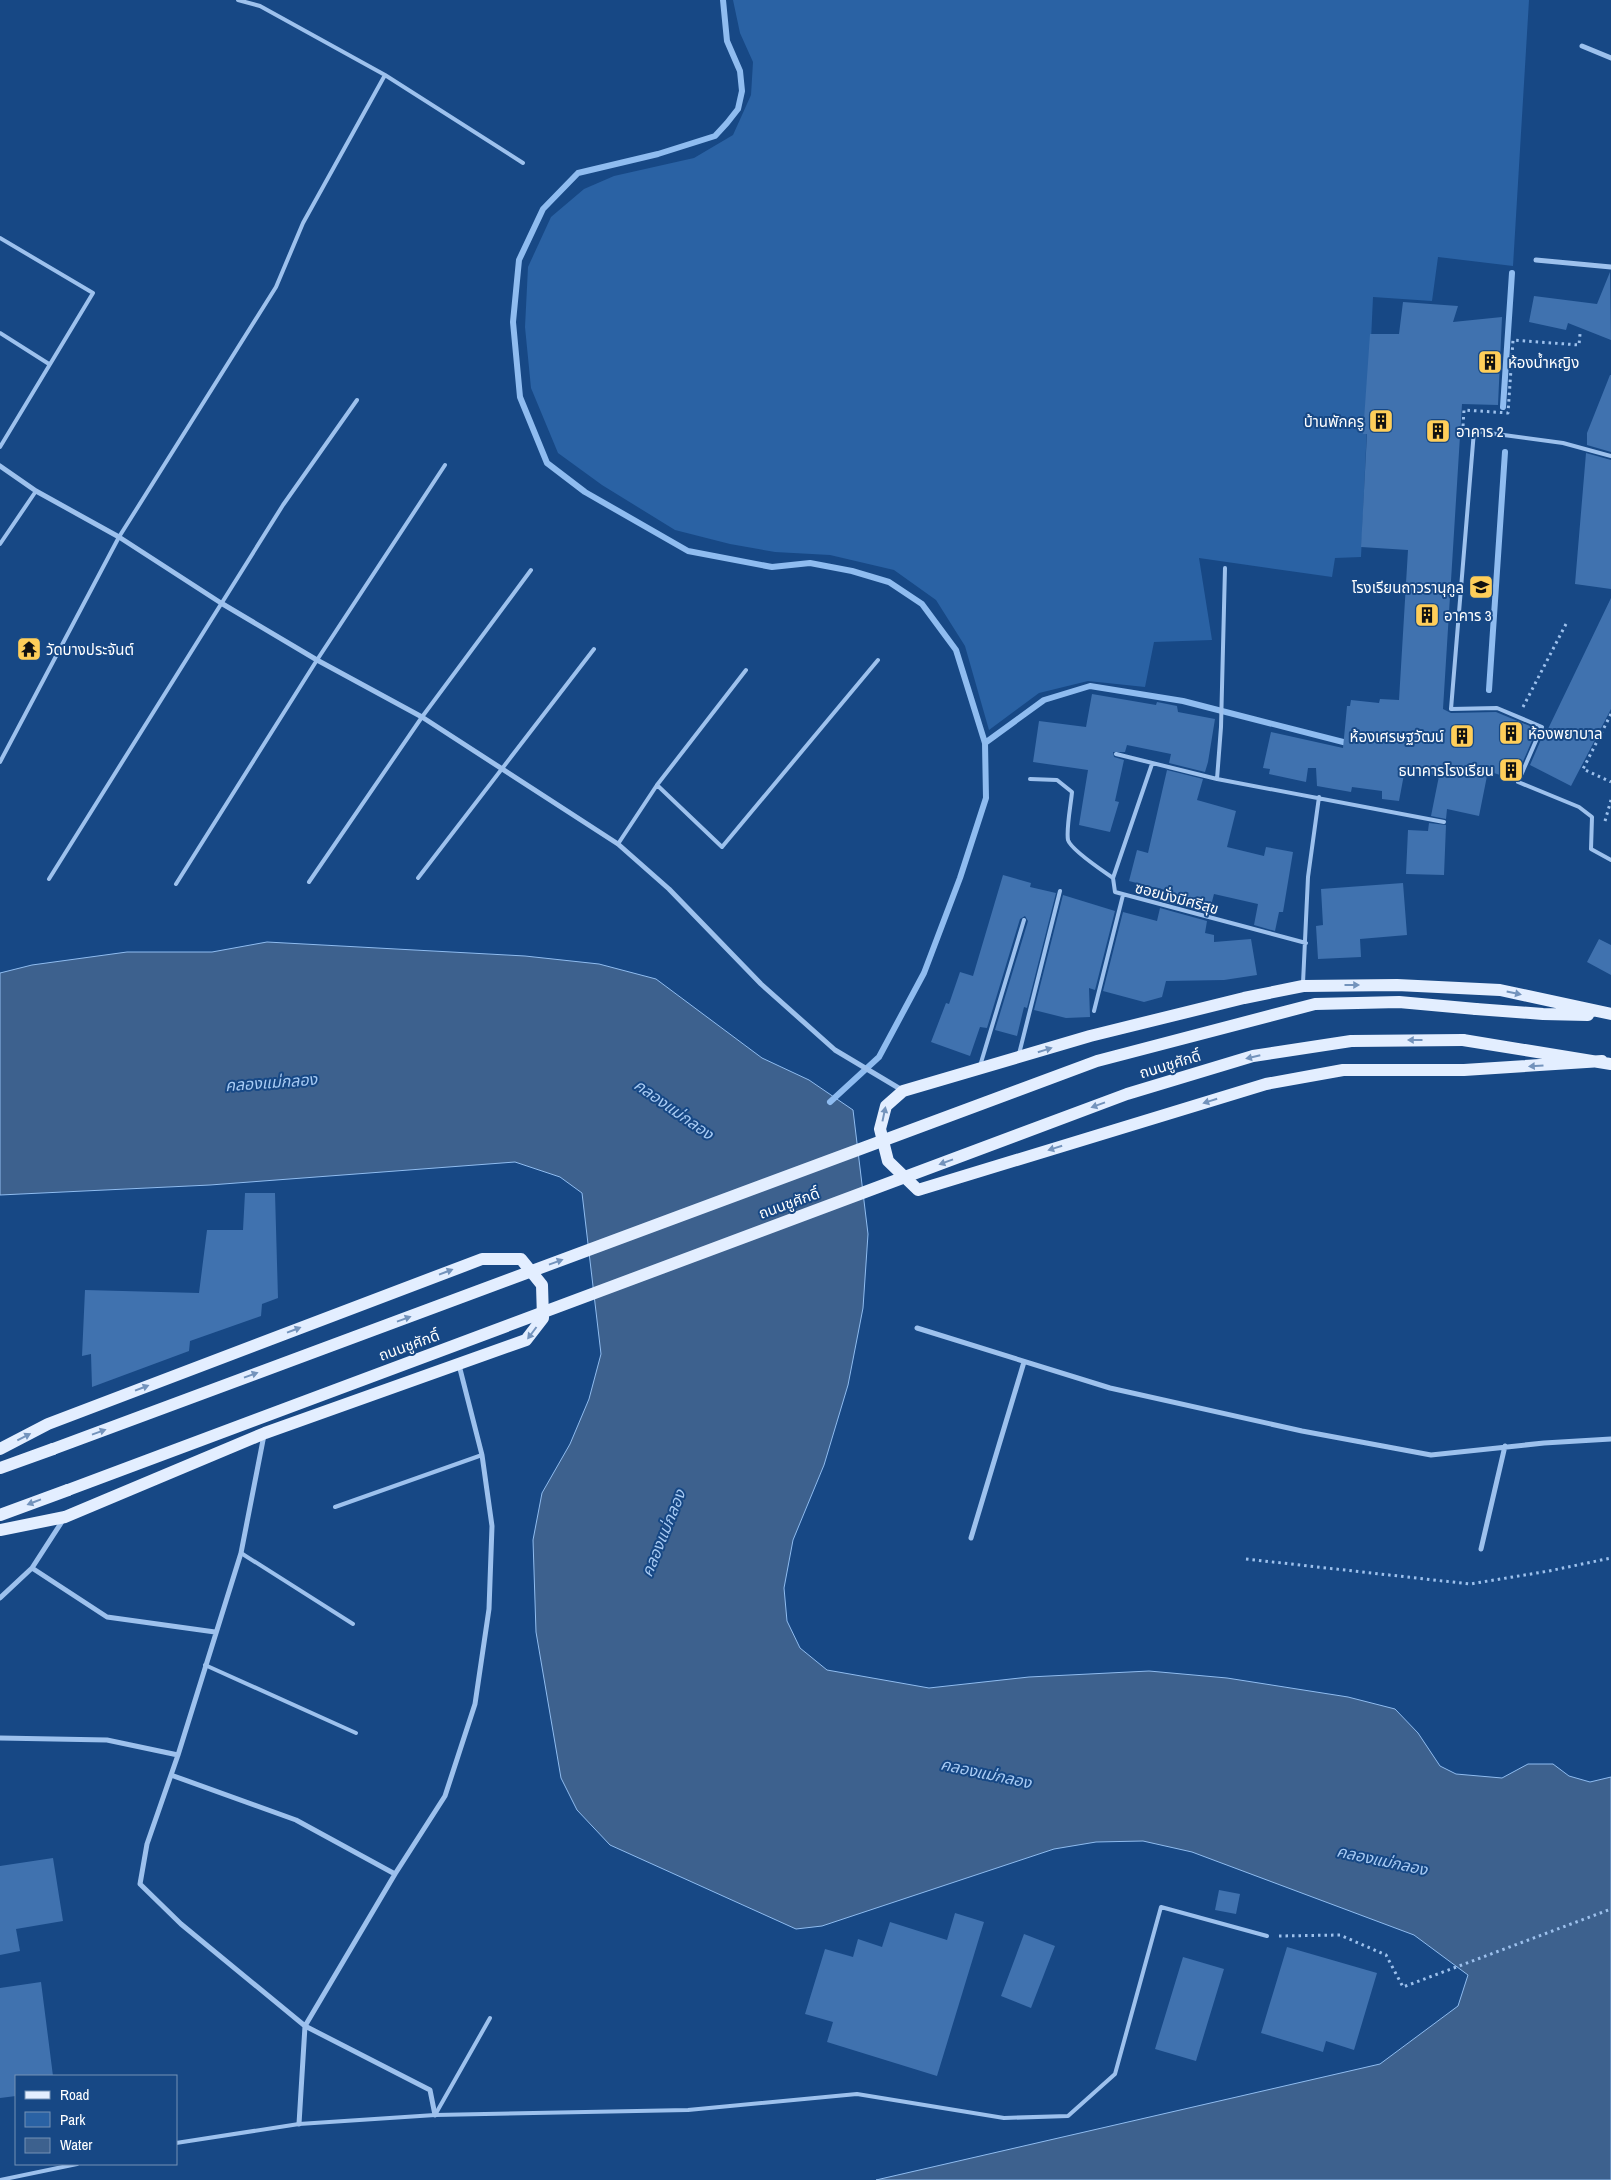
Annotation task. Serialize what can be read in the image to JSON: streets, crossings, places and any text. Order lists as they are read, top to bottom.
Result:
{
  "streets": {
    "main road": ["ถนนชูศักดิ์"],
    "lane": ["ซอยมั่งมีศรีสุข"]
  },
  "water": ["คลองแม่กลอง"],
  "places": {
    "building": [
      "ห้องน้ำหญิง",
      "บ้านพักครู",
      "อาคาร 2",
      "อาคาร 3",
      "ห้องพยาบาล",
      "ห้องเศรษฐวัฒน์",
      "ธนาคารโรงเรียน"
    ],
    "school or university": ["โรงเรียนถาวรานุกูล"],
    "temple": ["วัดบางประจันต์"]
  },
  "legend": ["Road", "Park", "Water"]
}
